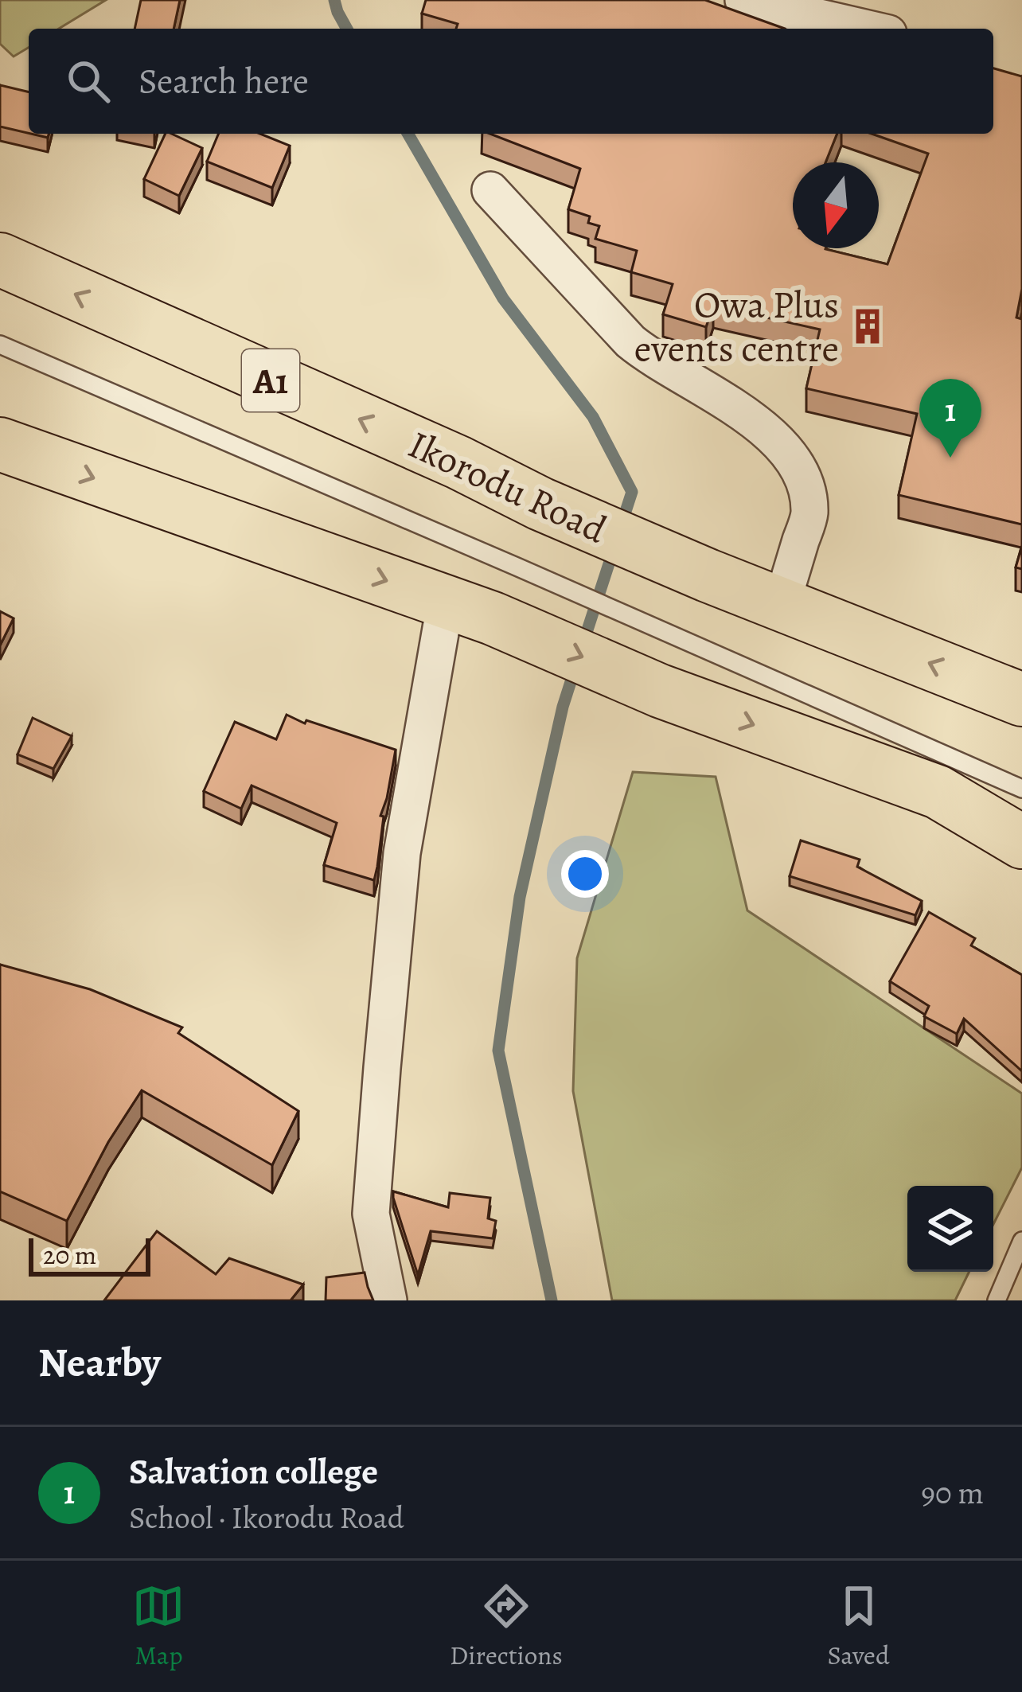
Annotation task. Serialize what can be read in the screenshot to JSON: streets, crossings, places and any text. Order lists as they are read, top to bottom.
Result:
{
  "streets": {
    "highway": ["A1", "Ikorodu Road"]
  },
  "places": {
    "building": ["Owa Plus events centre"]
  },
  "scale_bar": "20 m",
  "north": "bottom",
  "page": {
    "search": "Search here",
    "pins": "1",
    "scale": "20 m",
    "heading": "Nearby",
    "list": [
      {
        "mark": "1",
        "name": "Salvation college",
        "note": "School · Ikorodu Road",
        "value": "90 m"
      }
    ],
    "nav": ["Map", "Directions", "Saved"]
  }
}
